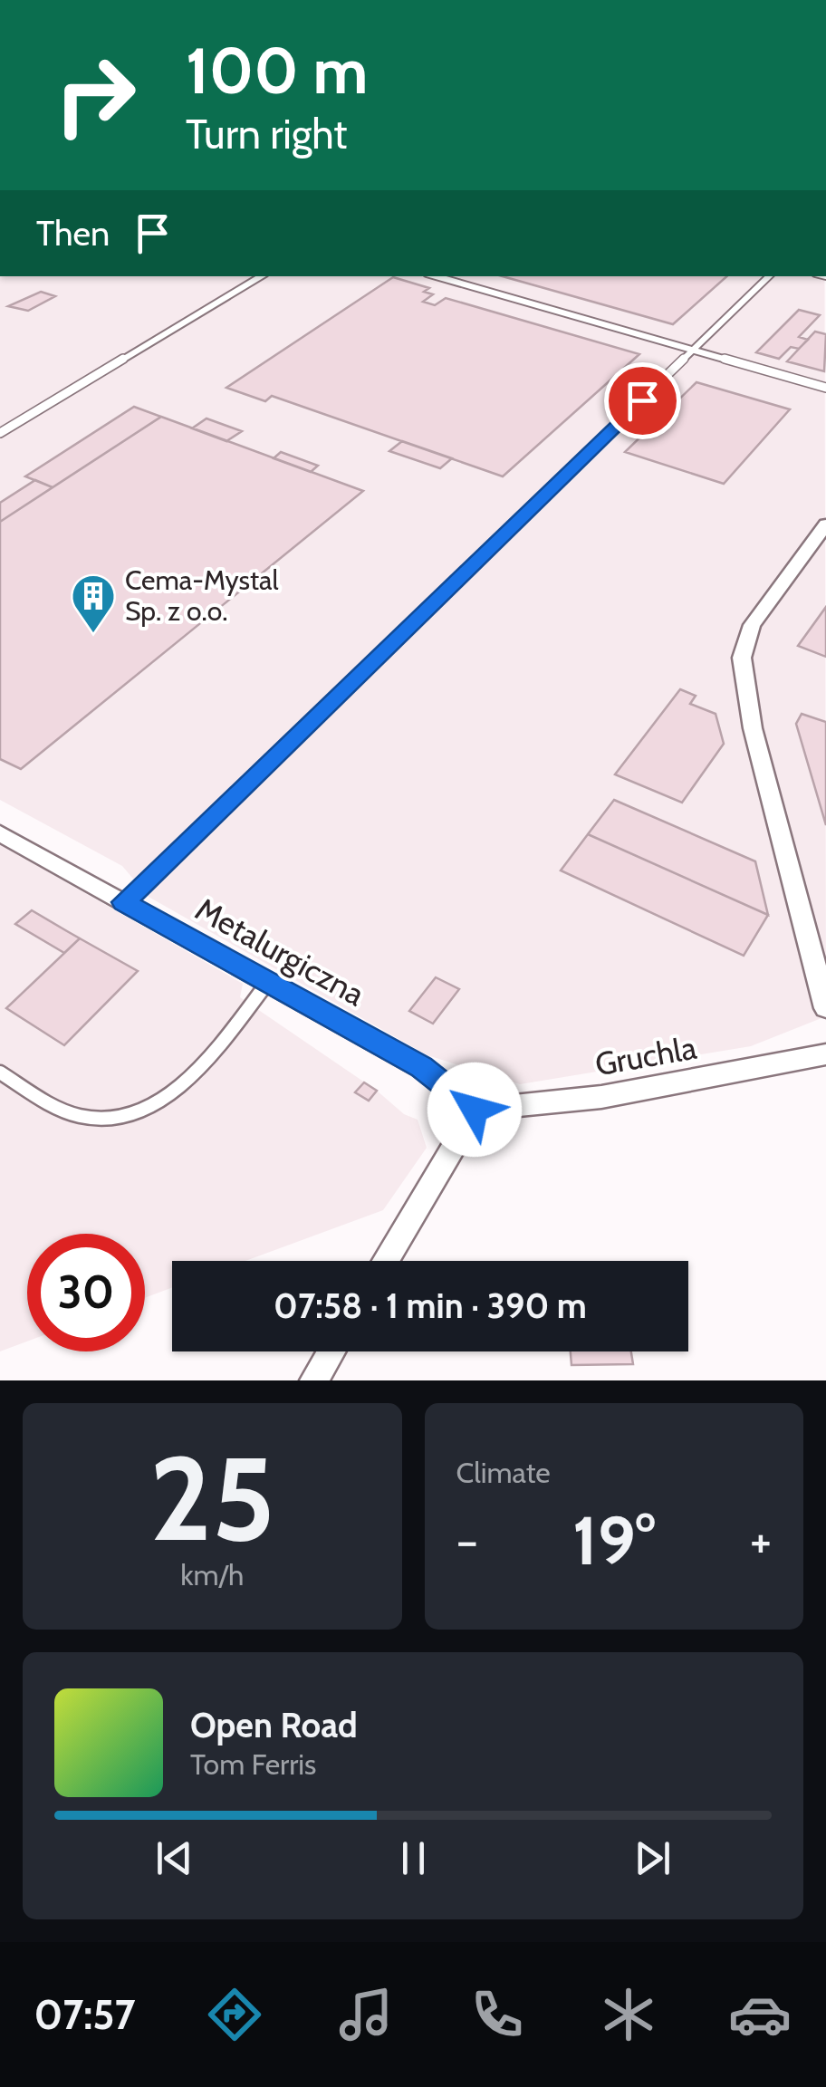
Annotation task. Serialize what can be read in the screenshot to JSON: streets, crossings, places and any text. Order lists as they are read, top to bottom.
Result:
{
  "streets": {
    "street": ["Metalurgiczna", "Gruchla"]
  },
  "crossings": [
    ["Metalurgiczna", "Gruchla"]
  ],
  "places": {
    "building": ["Cema-Mystal Sp. z o.o."]
  },
  "page": {
    "turn": ["100 m", "Turn right"],
    "then": "Then",
    "limit": "30",
    "trip": "07:58 · 1 min · 390 m",
    "tile": [
      ["25", "km/h"],
      "Climate"
    ],
    "heat": ["−", "19°", "+"],
    "song": ["Open Road", "Tom Ferris"],
    "tabs": "07:57"
  }
}
